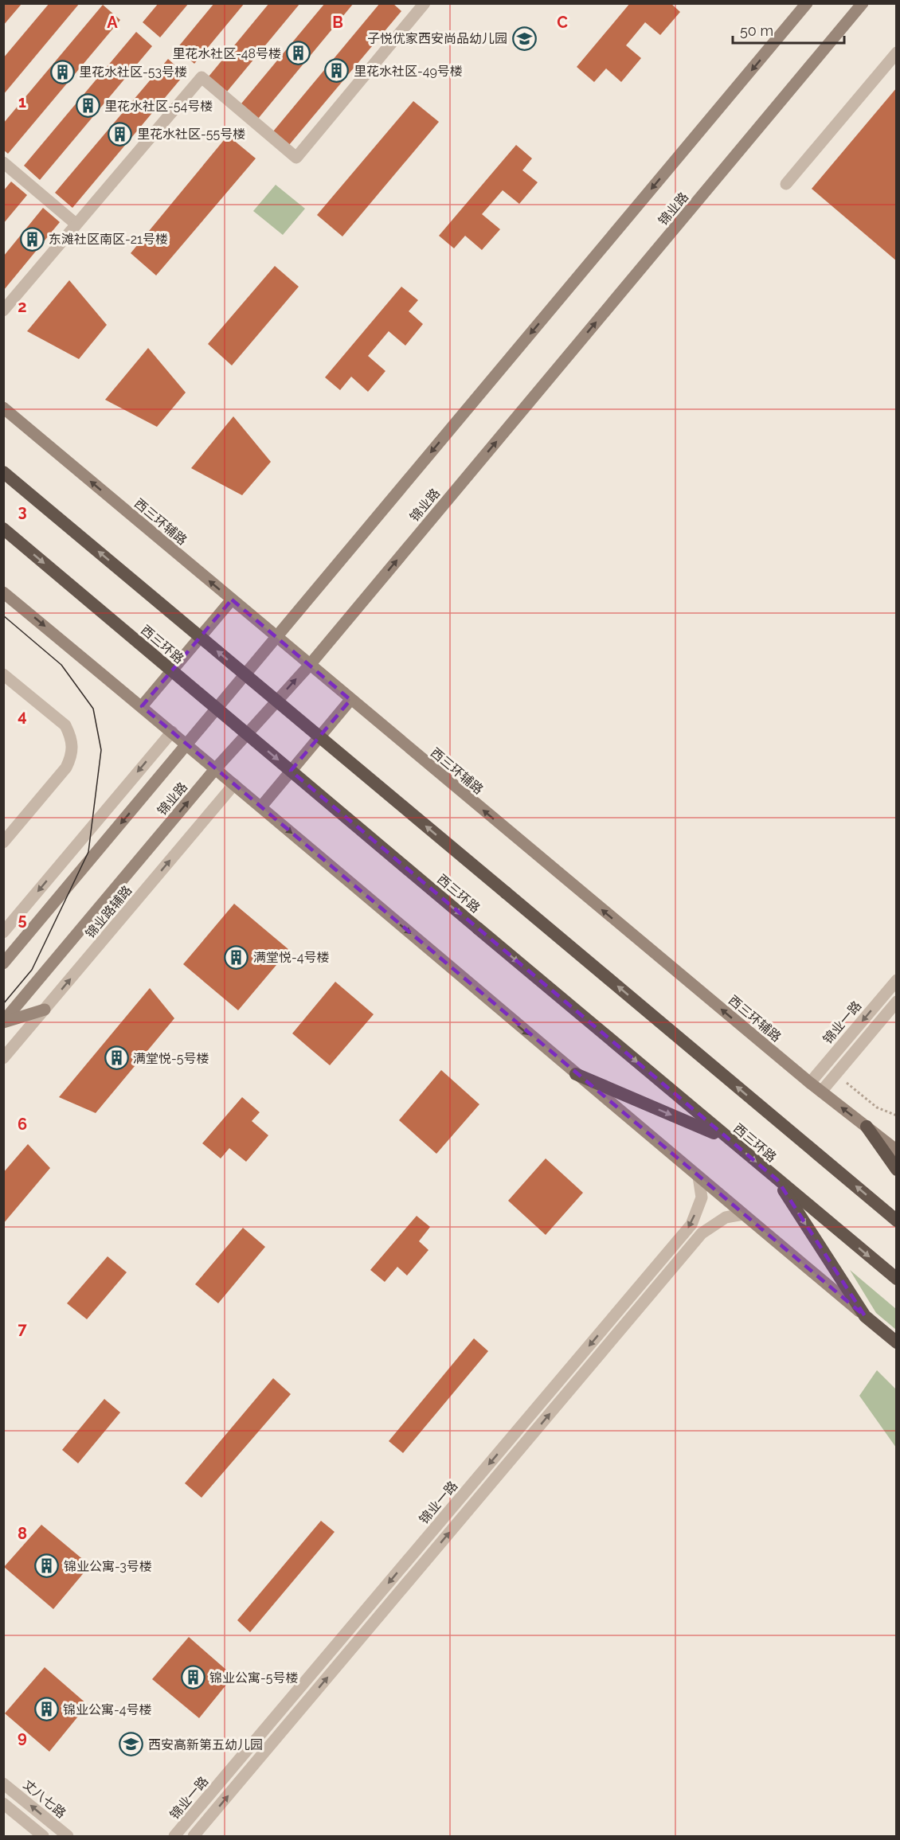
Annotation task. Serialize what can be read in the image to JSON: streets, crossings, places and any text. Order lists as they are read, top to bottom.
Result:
{
  "streets": {
    "highway": ["西三环路"],
    "main road": ["锦业路", "西三环辅路"],
    "street": ["锦业路辅路", "锦业一路", "丈八七路"]
  },
  "crossings": [
    ["锦业路", "西三环辅路"],
    ["西三环辅路", "锦业一路"]
  ],
  "one_way": ["西三环辅路"],
  "places": {
    "school or university": ["子悦优家西安尚品幼儿园", "西安高新第五幼儿园"],
    "building": [
      "里花水社区-48号楼",
      "里花水社区-49号楼",
      "里花水社区-53号楼",
      "里花水社区-54号楼",
      "里花水社区-55号楼",
      "东滩社区南区-21号楼",
      "满堂悦-4号楼",
      "满堂悦-5号楼",
      "锦业公寓-3号楼",
      "锦业公寓-5号楼",
      "锦业公寓-4号楼"
    ]
  },
  "scale_bar": "50 m",
  "grid": {
    "columns": ["A", "B", "C"],
    "rows": [
      "1",
      "2",
      "3",
      "4",
      "5",
      "6",
      "7",
      "8",
      "9"
    ]
  }
}
